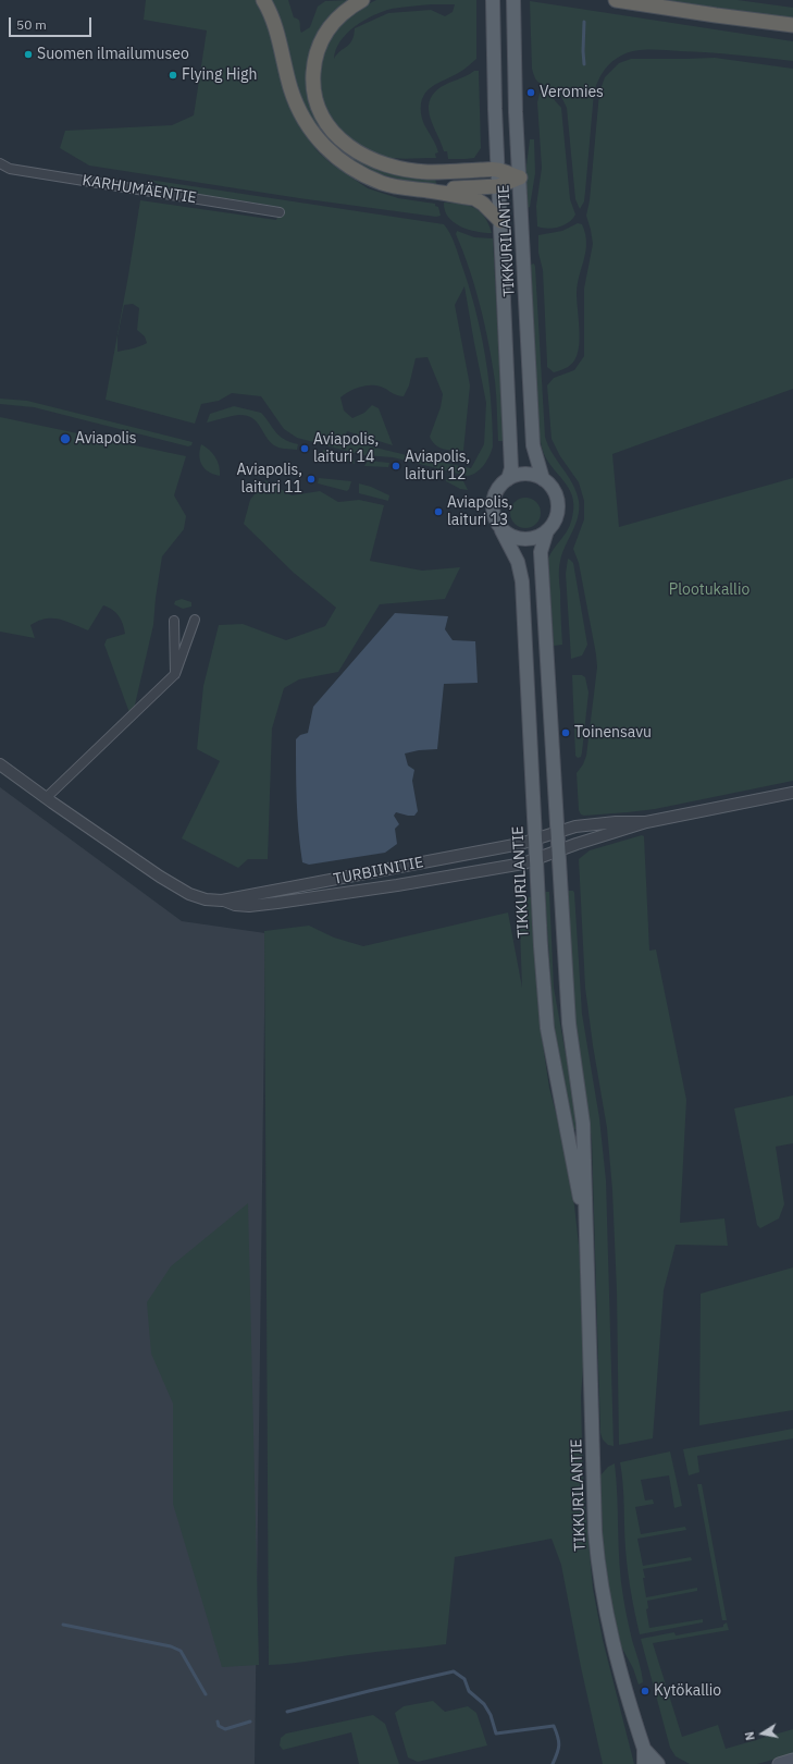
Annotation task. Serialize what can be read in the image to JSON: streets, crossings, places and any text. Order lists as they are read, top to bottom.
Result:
{
  "streets": {
    "main road": ["TIKKURILANTIE"],
    "street": ["KARHUMÄENTIE", "TURBIINITIE"]
  },
  "crossings": [
    ["TIKKURILANTIE", "TURBIINITIE"]
  ],
  "parks": ["Plootukallio"],
  "places": [
    "Suomen ilmailumuseo",
    "Flying High",
    "Veromies",
    "Aviapolis",
    "Aviapolis, laituri 14",
    "Aviapolis, laituri 12",
    "Aviapolis, laituri 11",
    "Aviapolis, laituri 13",
    "Toinensavu",
    "Kytökallio"
  ],
  "scale_bar": "50 m",
  "north": "left"
}
